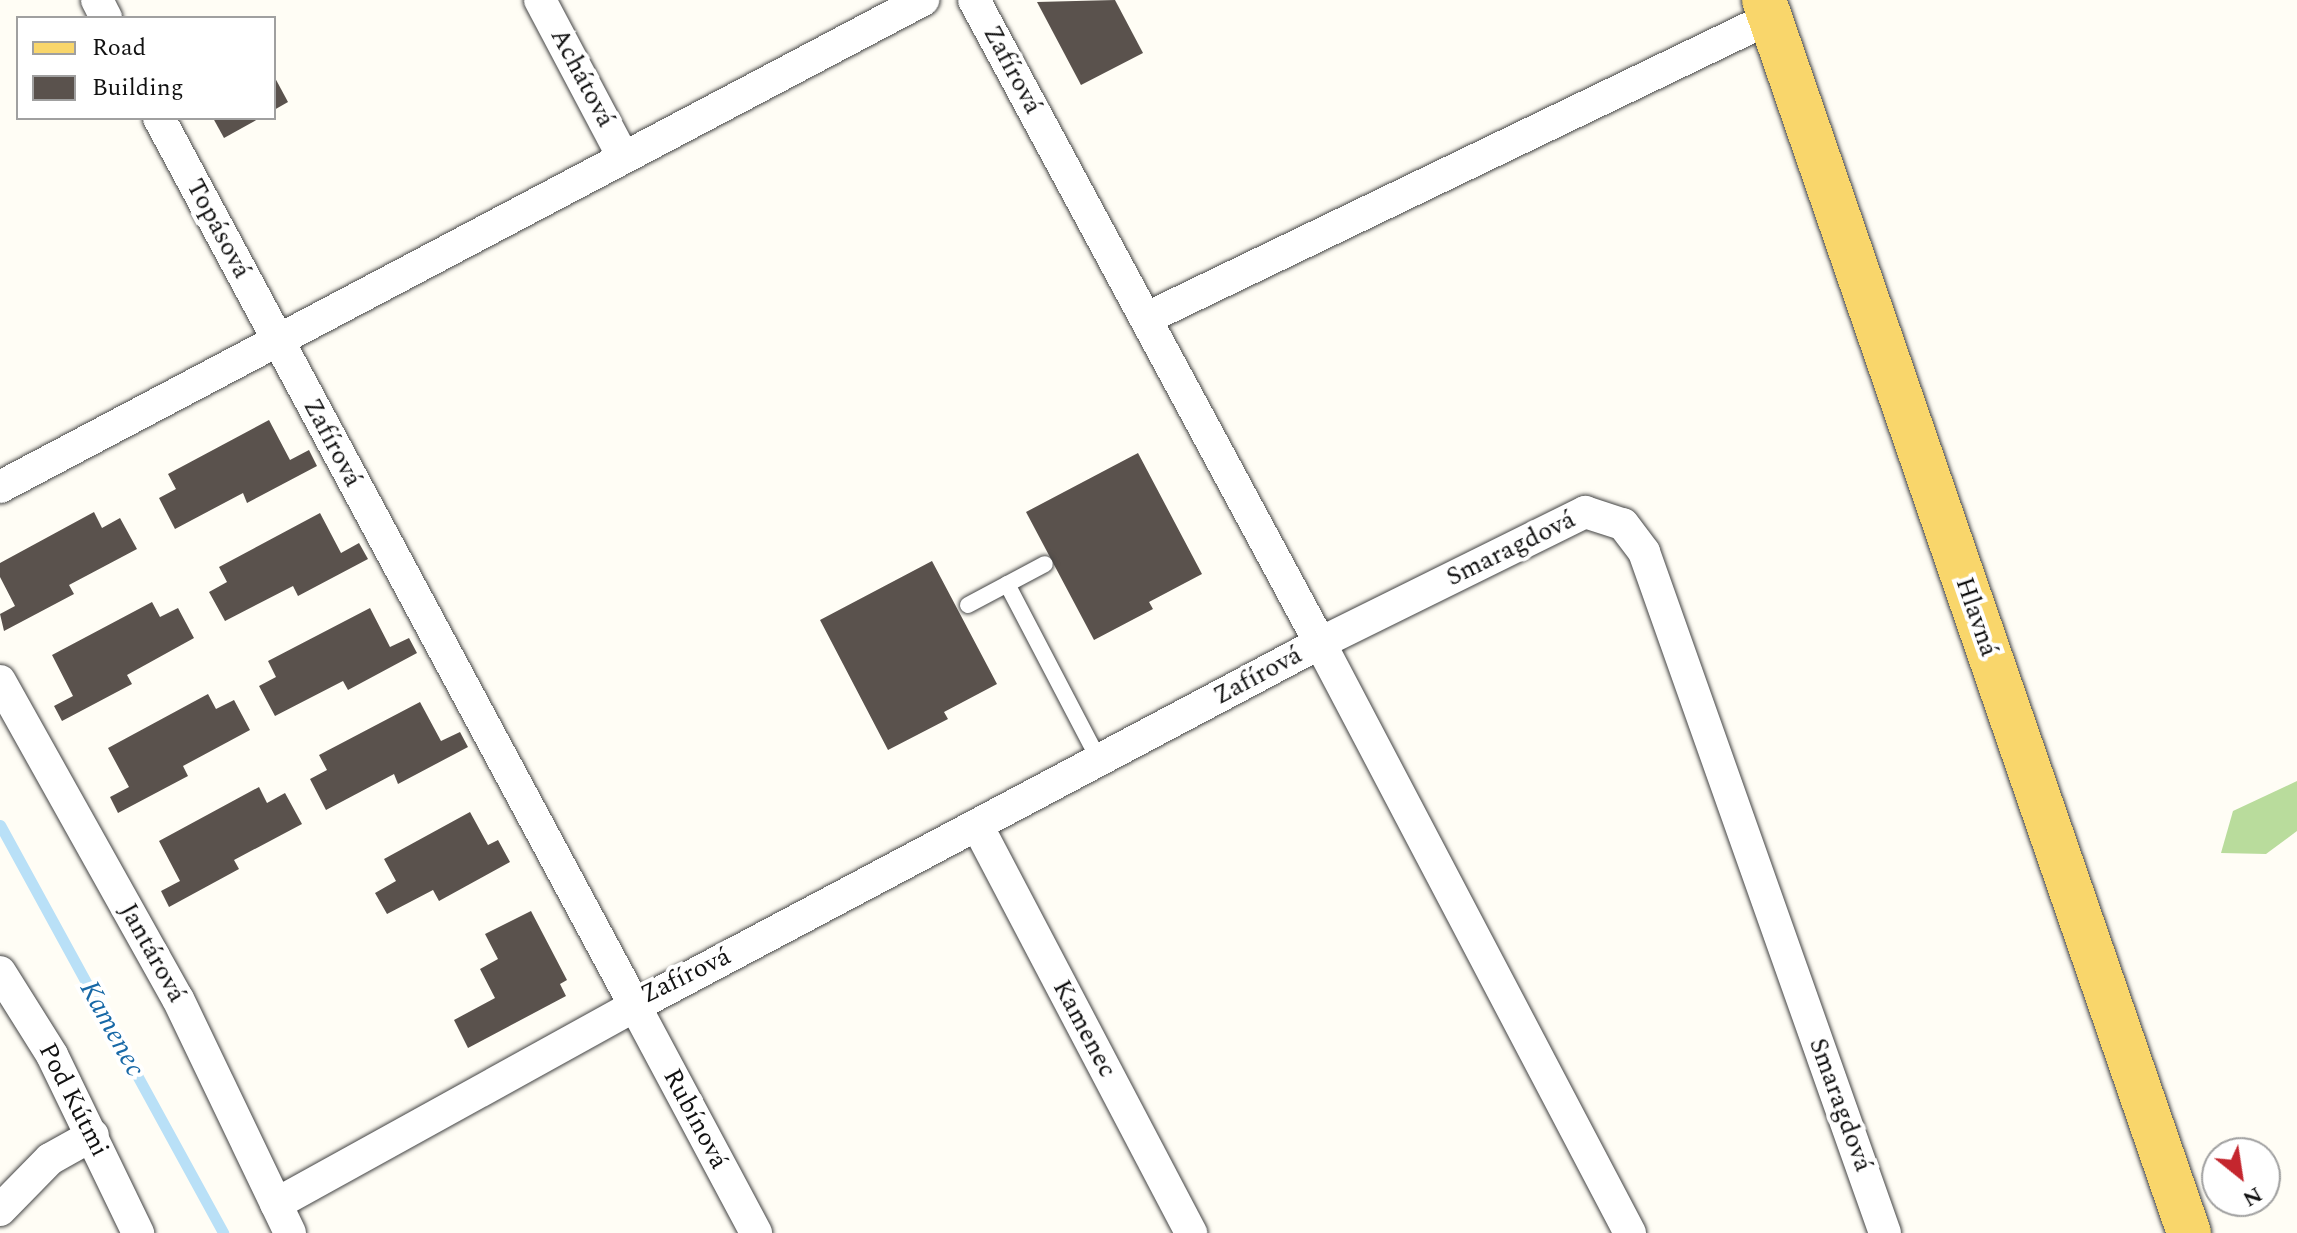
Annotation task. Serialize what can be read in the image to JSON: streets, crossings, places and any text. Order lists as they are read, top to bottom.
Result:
{
  "streets": {
    "main road": ["Hlavná"],
    "street": [
      "Zafírová",
      "Achátová",
      "Topásová",
      "Smaragdová",
      "Jantárová",
      "Kamenec",
      "Pod Kútmi",
      "Rubínová"
    ]
  },
  "crossings": [
    ["Zafírová", "Topásová"],
    ["Zafírová", "Smaragdová"],
    ["Zafírová", "Kamenec"],
    ["Zafírová", "Rubínová"]
  ],
  "water": ["Kamenec"],
  "legend": ["Road", "Building"],
  "north": "bottom right"
}
